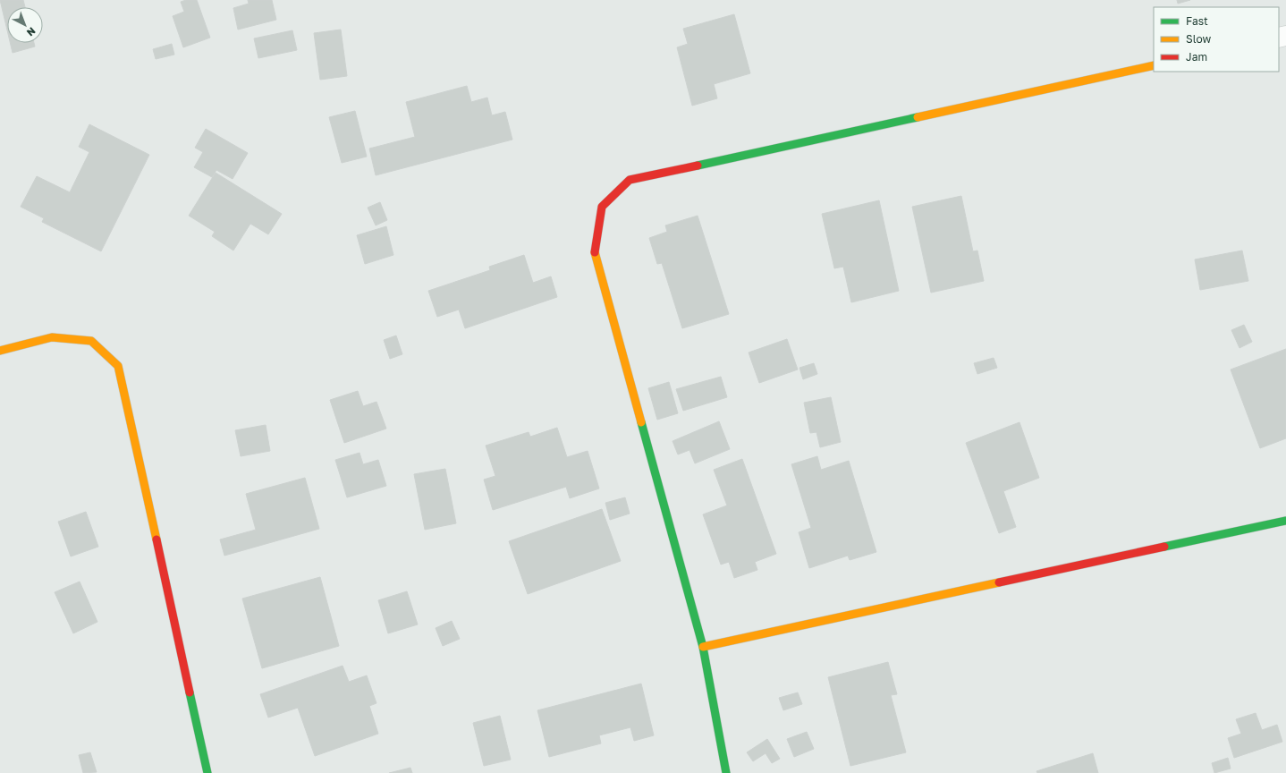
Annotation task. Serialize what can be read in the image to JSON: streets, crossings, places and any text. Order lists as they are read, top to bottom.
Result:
{
  "legend": ["Fast", "Slow", "Jam"],
  "north": "bottom right"
}
